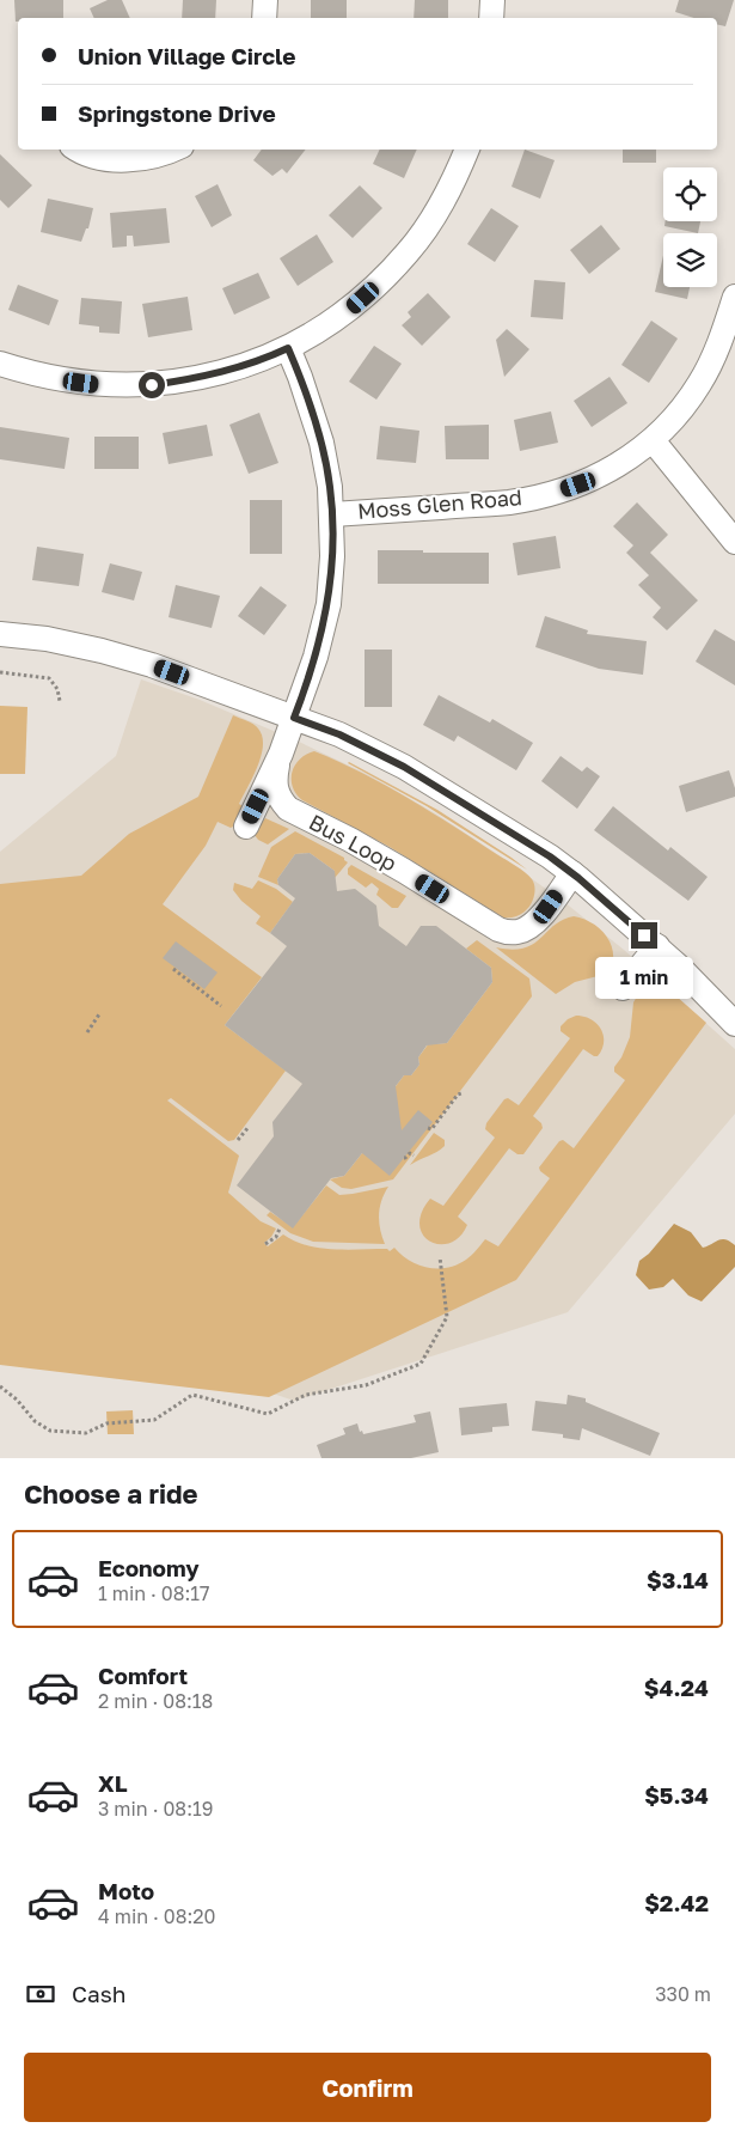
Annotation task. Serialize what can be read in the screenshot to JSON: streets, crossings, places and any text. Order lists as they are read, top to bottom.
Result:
{
  "streets": {
    "street": ["Moss Glen Road", "Bus Loop"]
  },
  "page": {
    "banner": ["Union Village Circle", "Springstone Drive"],
    "bubble": "1 min",
    "heading": "Choose a ride",
    "list": [
      {
        "name": "Economy",
        "note": "1 min · 08:17",
        "value": "$3.14"
      },
      {
        "name": "Comfort",
        "note": "2 min · 08:18",
        "value": "$4.24"
      },
      {
        "name": "XL",
        "note": "3 min · 08:19",
        "value": "$5.34"
      },
      {
        "name": "Moto",
        "note": "4 min · 08:20",
        "value": "$2.42"
      }
    ],
    "pay": ["Cash", "330 m"],
    "buttons": "Confirm"
  }
}
